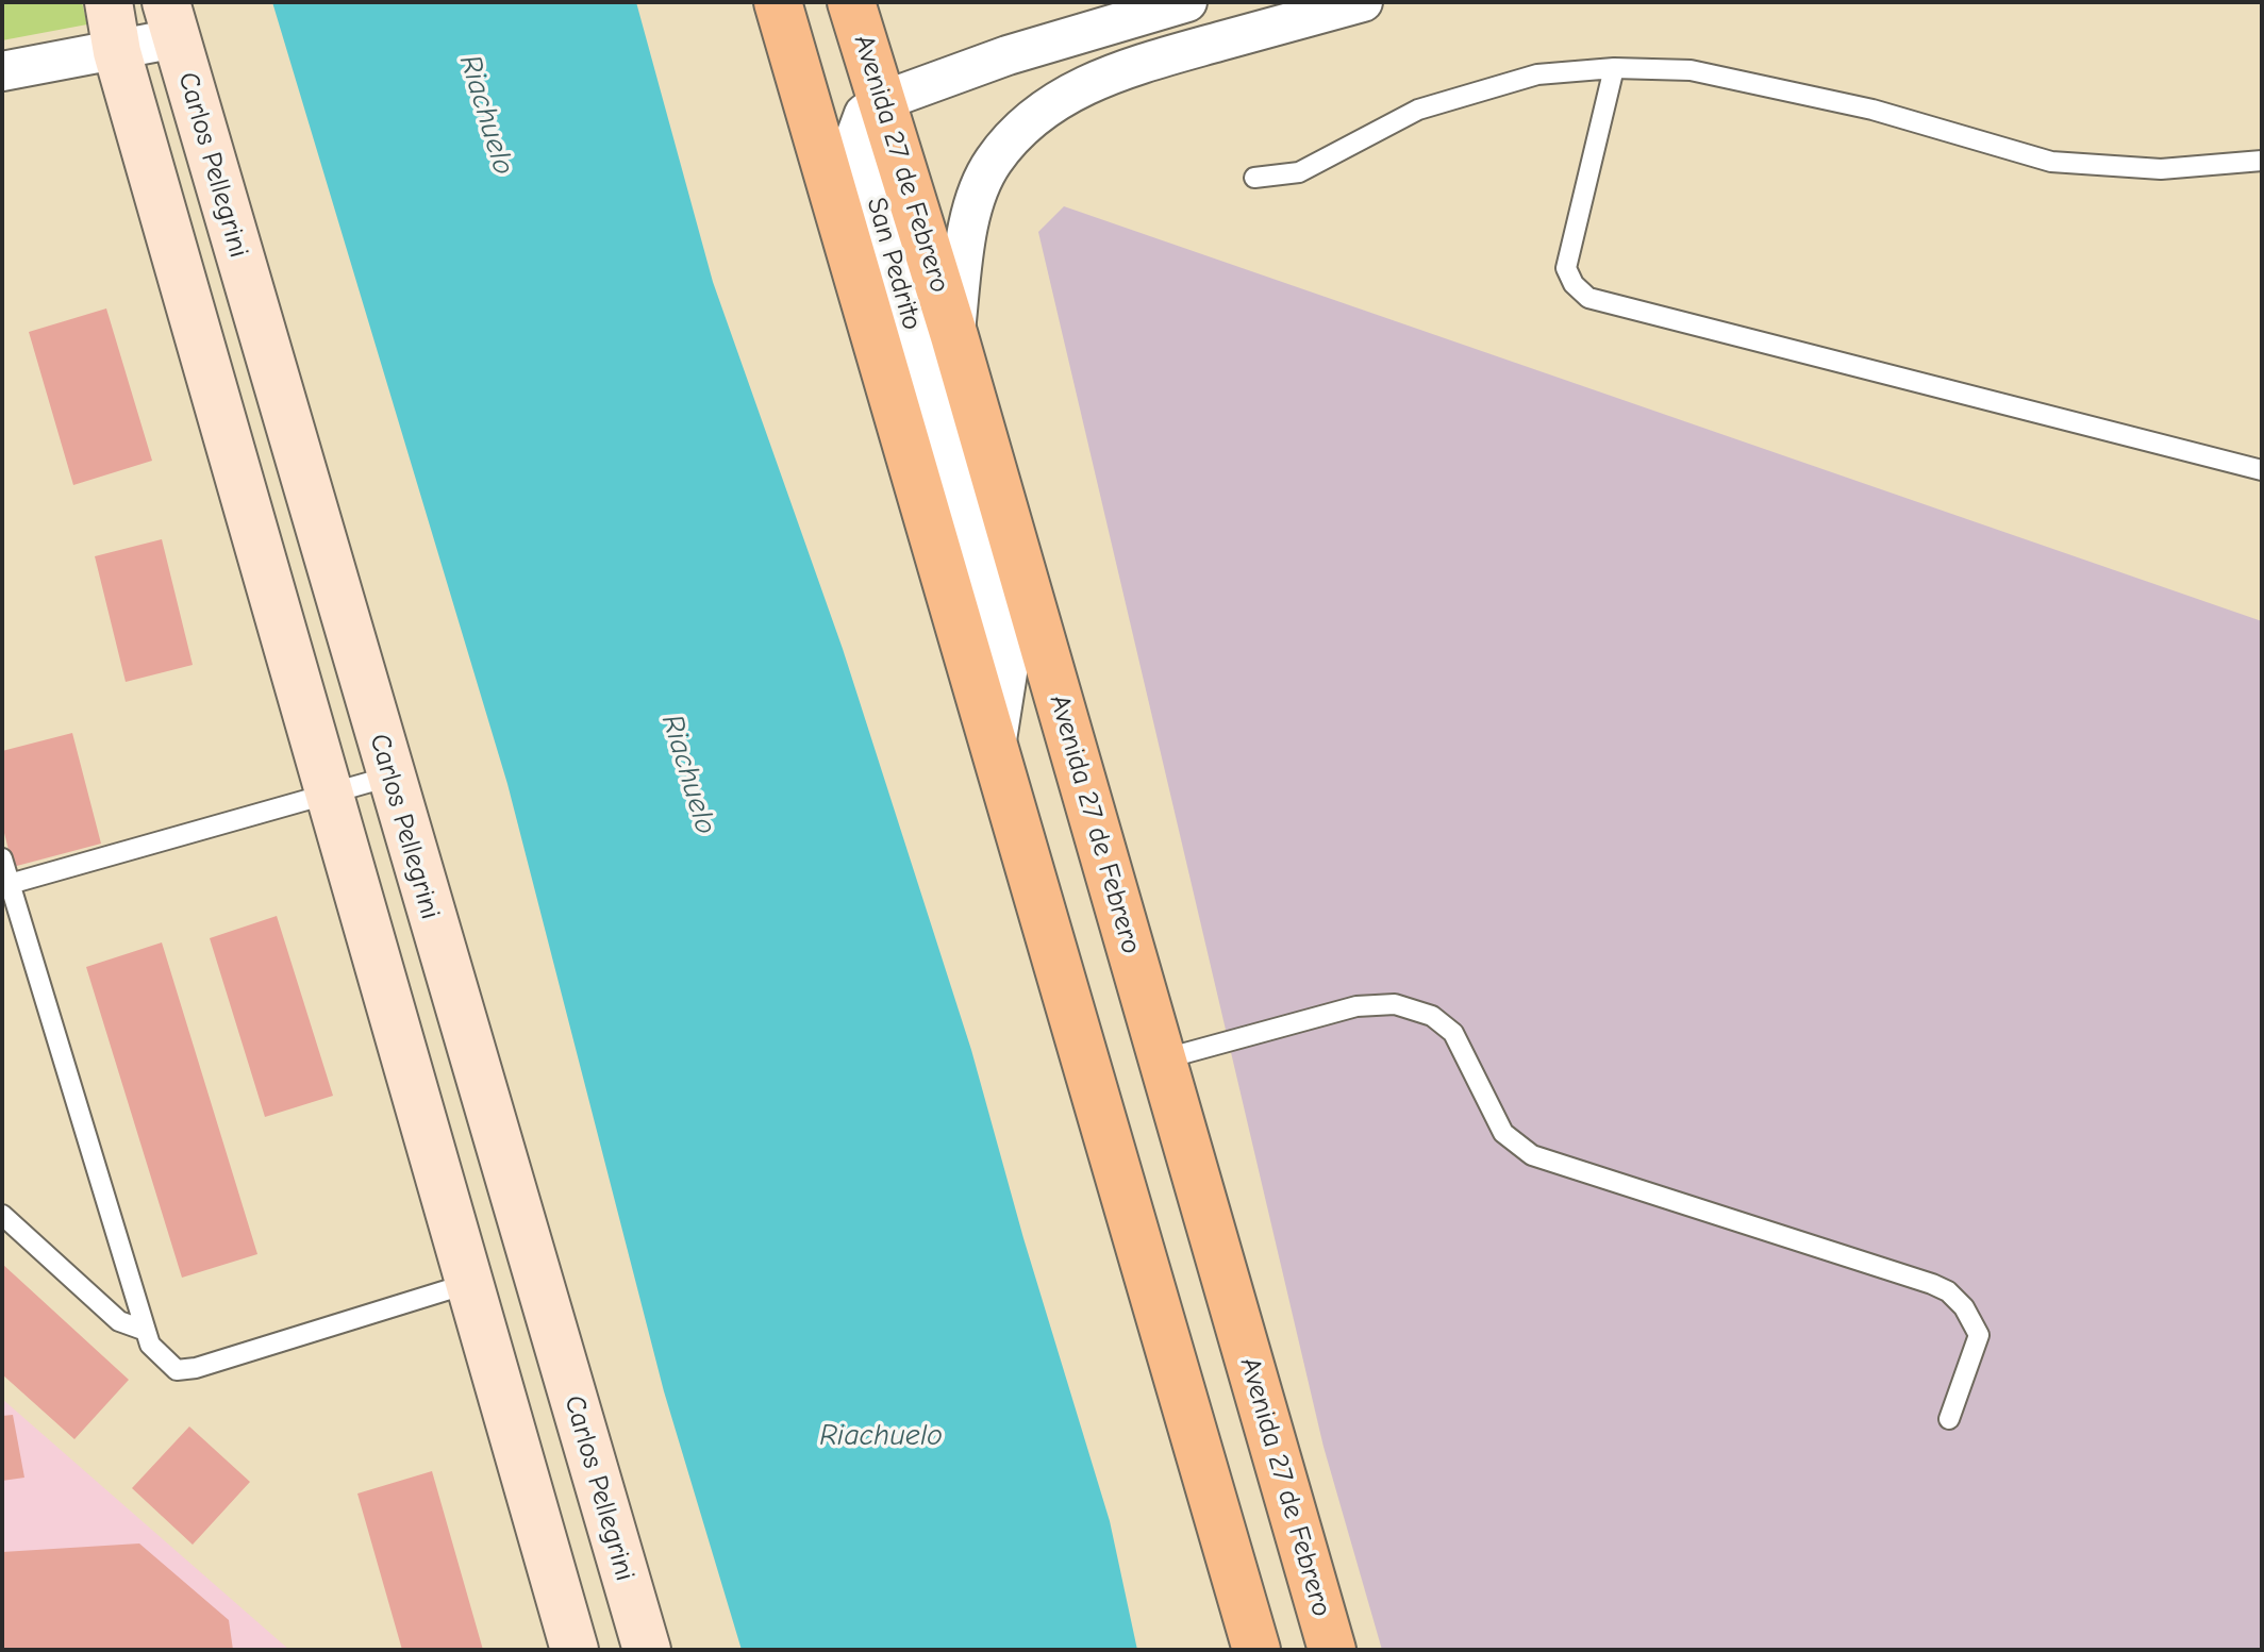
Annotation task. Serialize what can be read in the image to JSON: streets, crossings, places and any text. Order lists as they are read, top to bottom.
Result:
{
  "streets": {
    "main road": ["Avenida 27 de Febrero", "Carlos Pellegrini"],
    "street": ["San Pedrito"]
  },
  "crossings": [
    ["Avenida 27 de Febrero", "San Pedrito"]
  ],
  "water": ["Riachuelo"]
}
